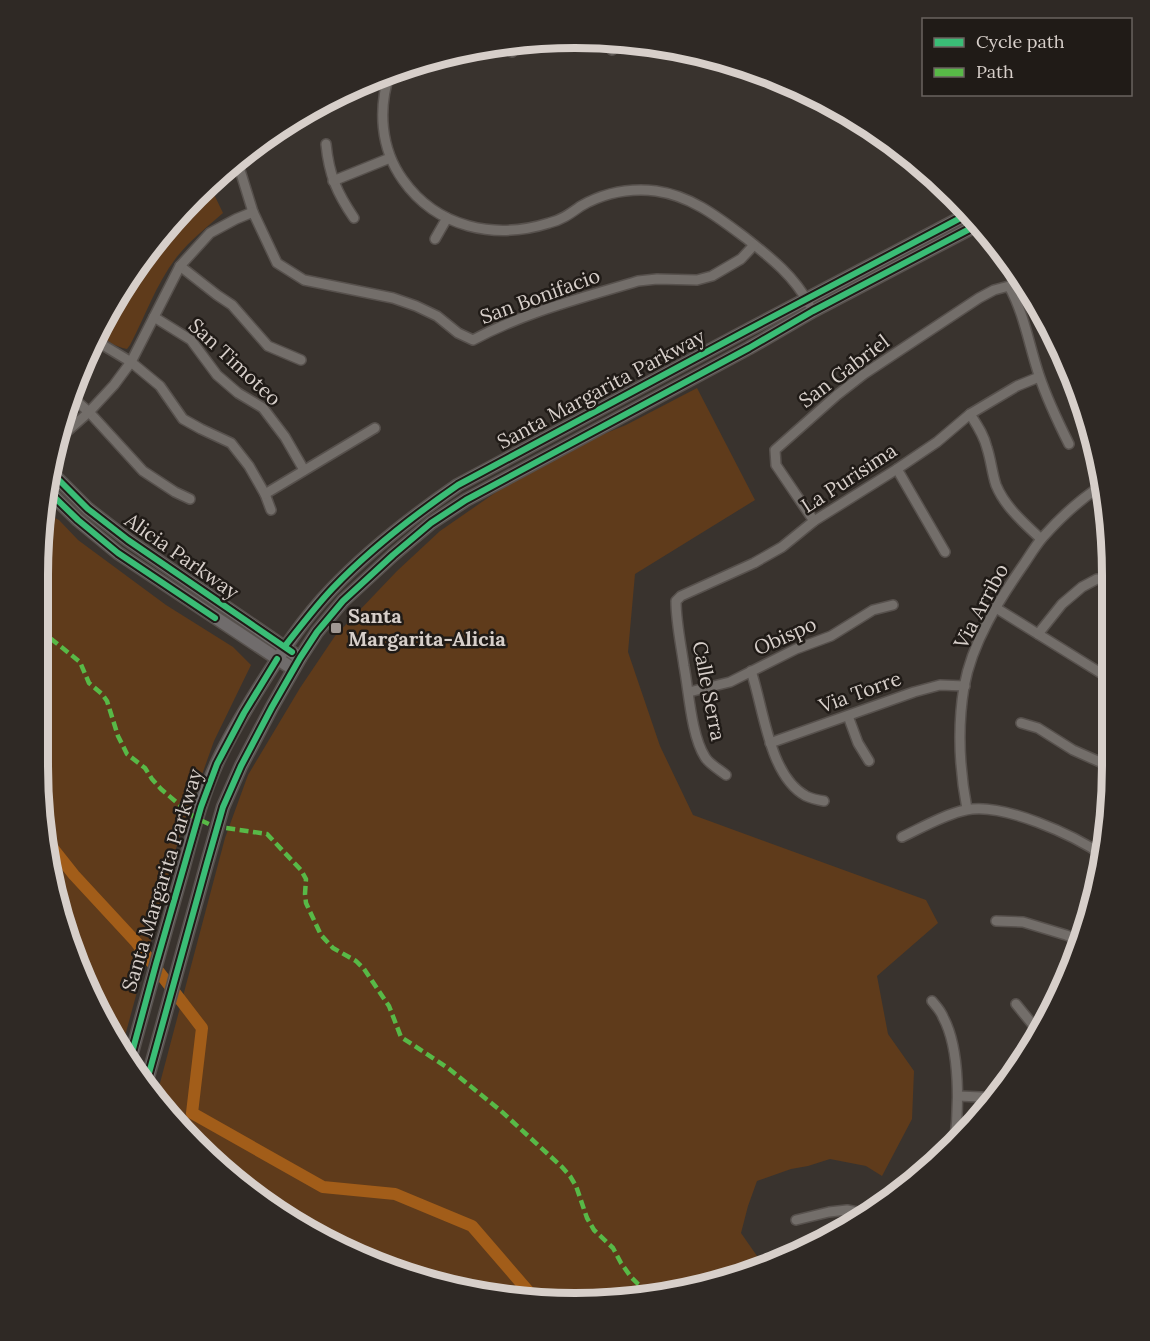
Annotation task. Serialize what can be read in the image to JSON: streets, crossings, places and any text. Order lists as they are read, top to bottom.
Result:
{
  "streets": {
    "main road": ["Santa Margarita Parkway", "Alicia Parkway"],
    "street": [
      "San Bonifacio",
      "San Timoteo",
      "San Gabriel",
      "La Purisima",
      "Via Arribo",
      "Obispo",
      "Calle Serra",
      "Via Torre"
    ]
  },
  "crossings": [
    ["San Gabriel", "La Purisima"],
    ["Santa Margarita Parkway", "Alicia Parkway"],
    ["La Purisima", "Calle Serra"],
    ["Via Arribo", "Via Torre"],
    ["Obispo", "Calle Serra"]
  ],
  "places": {
    "transit": ["Santa Margarita-Alicia"]
  },
  "legend": ["Cycle path", "Path"]
}
